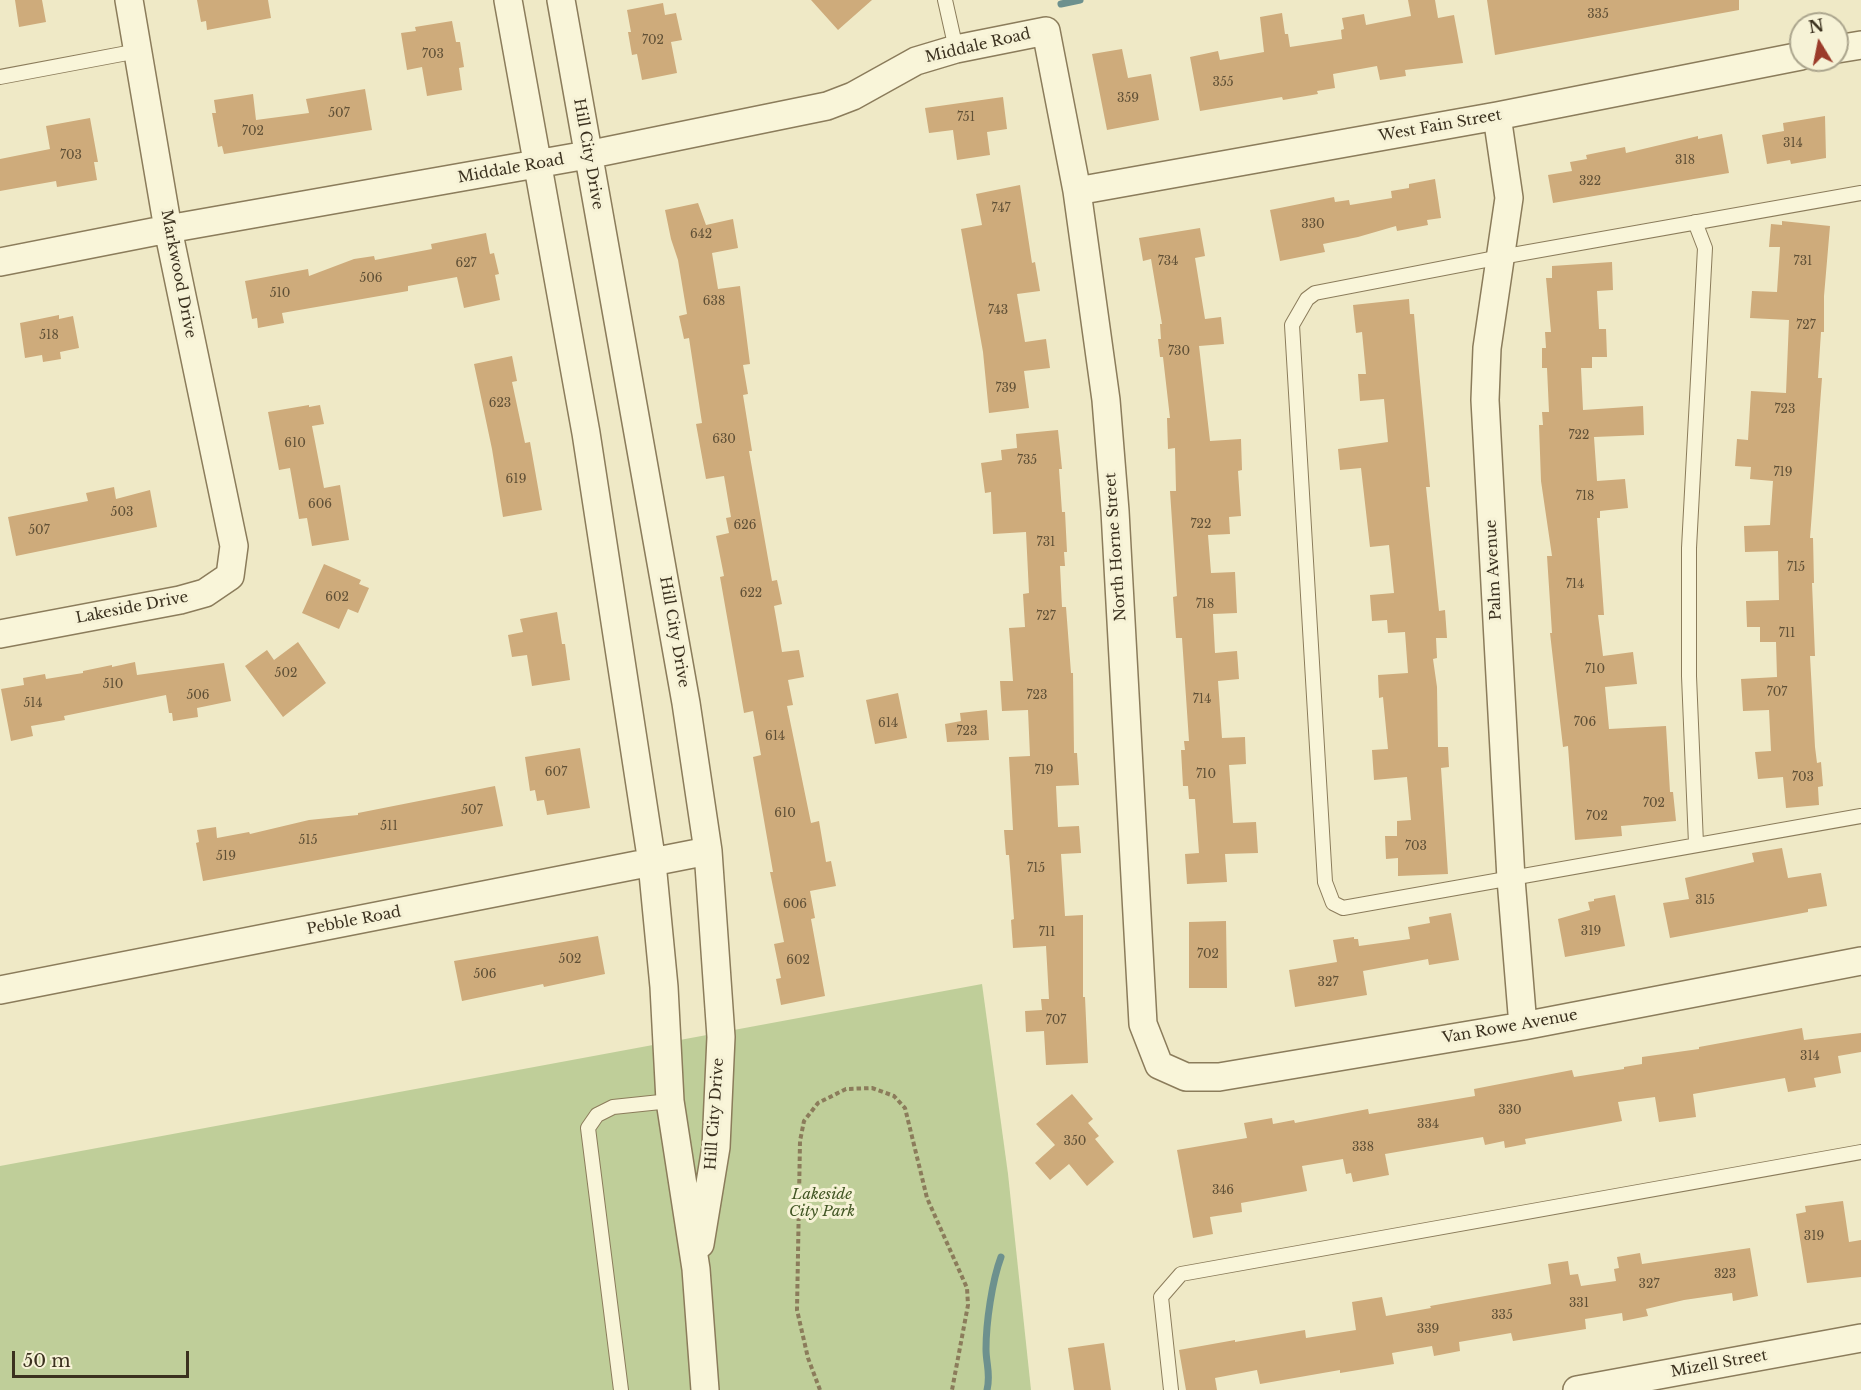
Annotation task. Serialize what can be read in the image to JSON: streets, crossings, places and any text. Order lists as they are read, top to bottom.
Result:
{
  "streets": {
    "street": [
      "Middale Road",
      "West Fain Street",
      "Hill City Drive",
      "Markwood Drive",
      "North Horne Street",
      "Palm Avenue",
      "Lakeside Drive",
      "Pebble Road",
      "Van Rowe Avenue",
      "Mizell Street"
    ]
  },
  "crossings": [
    ["Middale Road", "Hill City Drive"],
    ["Middale Road", "Markwood Drive"],
    ["Middale Road", "North Horne Street"],
    ["West Fain Street", "North Horne Street"],
    ["West Fain Street", "Palm Avenue"],
    ["Hill City Drive", "Pebble Road"],
    ["Markwood Drive", "Lakeside Drive"],
    ["North Horne Street", "Van Rowe Avenue"],
    ["Palm Avenue", "Van Rowe Avenue"]
  ],
  "parks": ["Lakeside City Park"],
  "house_numbers": [
    "335",
    "702",
    "703",
    "355",
    "359",
    "507",
    "751",
    "702",
    "314",
    "703",
    "318",
    "322",
    "747",
    "330",
    "642",
    "734",
    "731",
    "627",
    "506",
    "510",
    "638",
    "743",
    "727",
    "518",
    "730",
    "739",
    "623",
    "723",
    "722",
    "630",
    "610",
    "735",
    "719",
    "619",
    "718",
    "606",
    "503",
    "722",
    "626",
    "507",
    "731",
    "715",
    "714",
    "622",
    "602",
    "718",
    "727",
    "711",
    "710",
    "502",
    "510",
    "707",
    "506",
    "723",
    "714",
    "514",
    "706",
    "614",
    "723",
    "614",
    "719",
    "607",
    "710",
    "703",
    "702",
    "507",
    "610",
    "702",
    "511",
    "515",
    "703",
    "519",
    "715",
    "315",
    "606",
    "319",
    "711",
    "702",
    "502",
    "602",
    "506",
    "327",
    "707",
    "314",
    "330",
    "334",
    "350",
    "338",
    "346",
    "319",
    "323",
    "327",
    "331",
    "335",
    "339"
  ],
  "scale_bar": "50 m",
  "north": "top"
}
